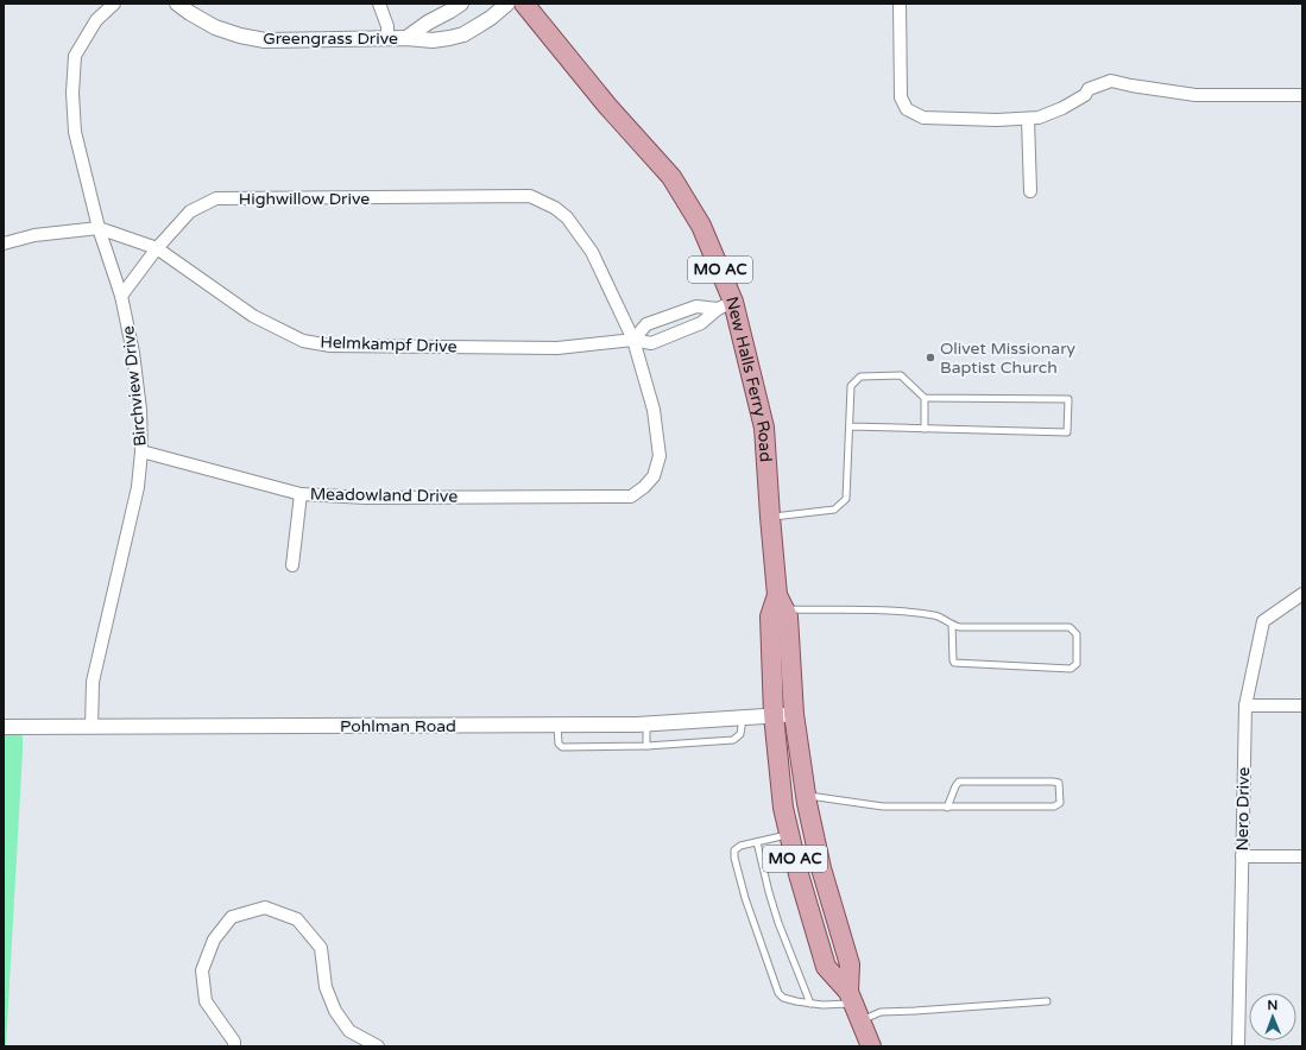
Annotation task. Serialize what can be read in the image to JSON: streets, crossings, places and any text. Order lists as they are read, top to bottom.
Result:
{
  "streets": {
    "main road": ["MO AC", "New Halls Ferry Road"],
    "street": [
      "Greengrass Drive",
      "Highwillow Drive",
      "Helmkampf Drive",
      "Birchview Drive",
      "Meadowland Drive",
      "Pohlman Road",
      "Nero Drive"
    ]
  },
  "crossings": [
    ["Highwillow Drive", "Helmkampf Drive"],
    ["Highwillow Drive", "Birchview Drive"],
    ["Highwillow Drive", "Meadowland Drive"],
    ["Helmkampf Drive", "New Halls Ferry Road"],
    ["Helmkampf Drive", "Birchview Drive"],
    ["Helmkampf Drive", "Meadowland Drive"],
    ["New Halls Ferry Road", "Pohlman Road"],
    ["Birchview Drive", "Meadowland Drive"],
    ["Birchview Drive", "Pohlman Road"]
  ],
  "places": ["Olivet Missionary Baptist Church"],
  "north": "top"
}
